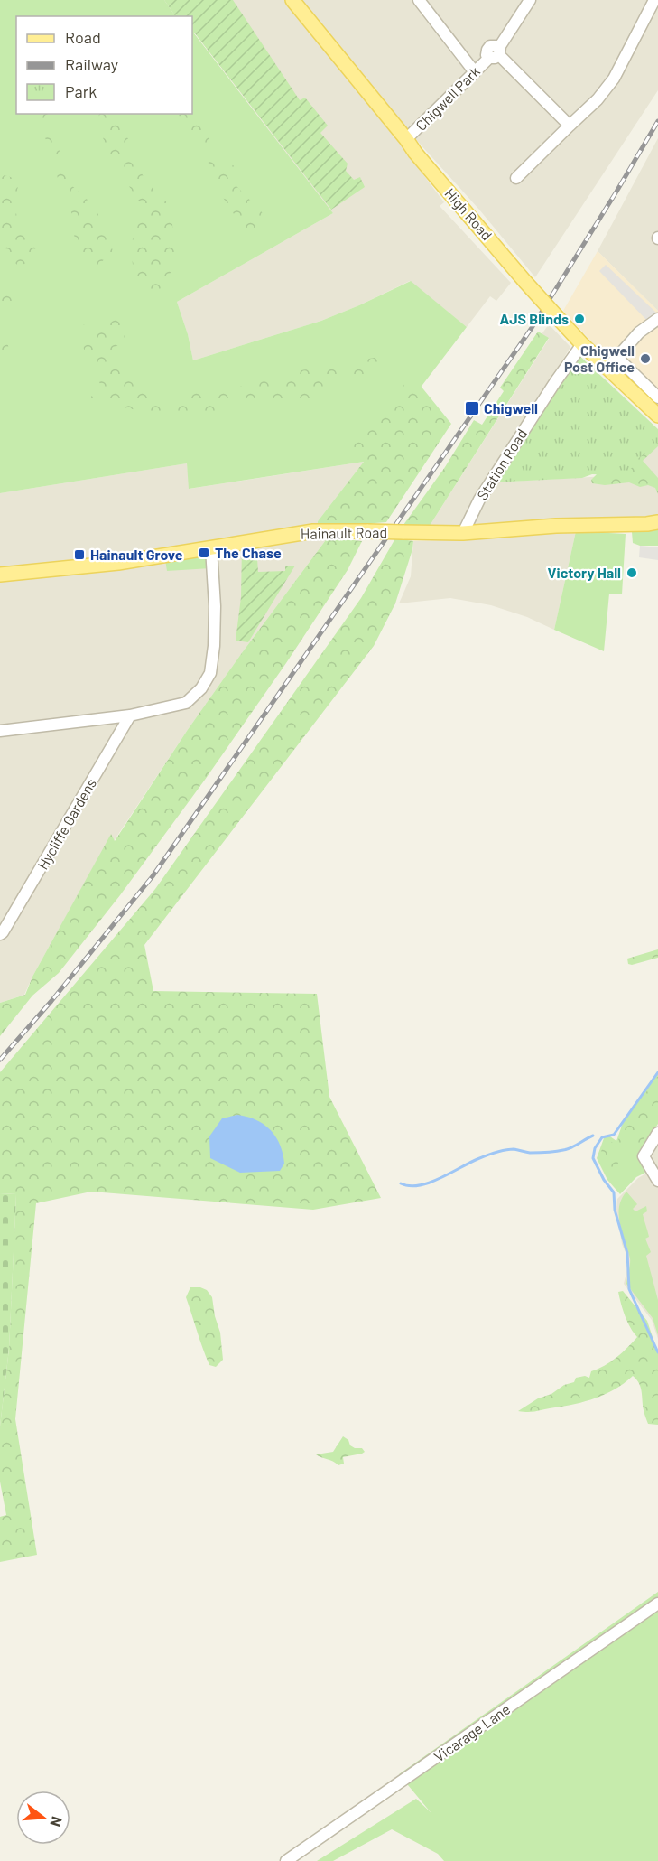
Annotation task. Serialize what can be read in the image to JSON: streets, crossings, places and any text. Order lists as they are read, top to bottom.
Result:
{
  "streets": {
    "main road": ["High Road", "Hainault Road"],
    "street": [
      "Chigwell Park",
      "Station Road",
      "Hycliffe Gardens",
      "Vicarage Lane"
    ]
  },
  "crossings": [
    ["Chigwell Park", "High Road"],
    ["High Road", "Station Road"],
    ["Station Road", "Hainault Road"]
  ],
  "places": {
    "other": ["AJS Blinds", "Chigwell Post Office", "Victory Hall"],
    "transit": ["Chigwell", "The Chase", "Hainault Grove"]
  },
  "legend": ["Road", "Railway", "Park"],
  "north": "right"
}
